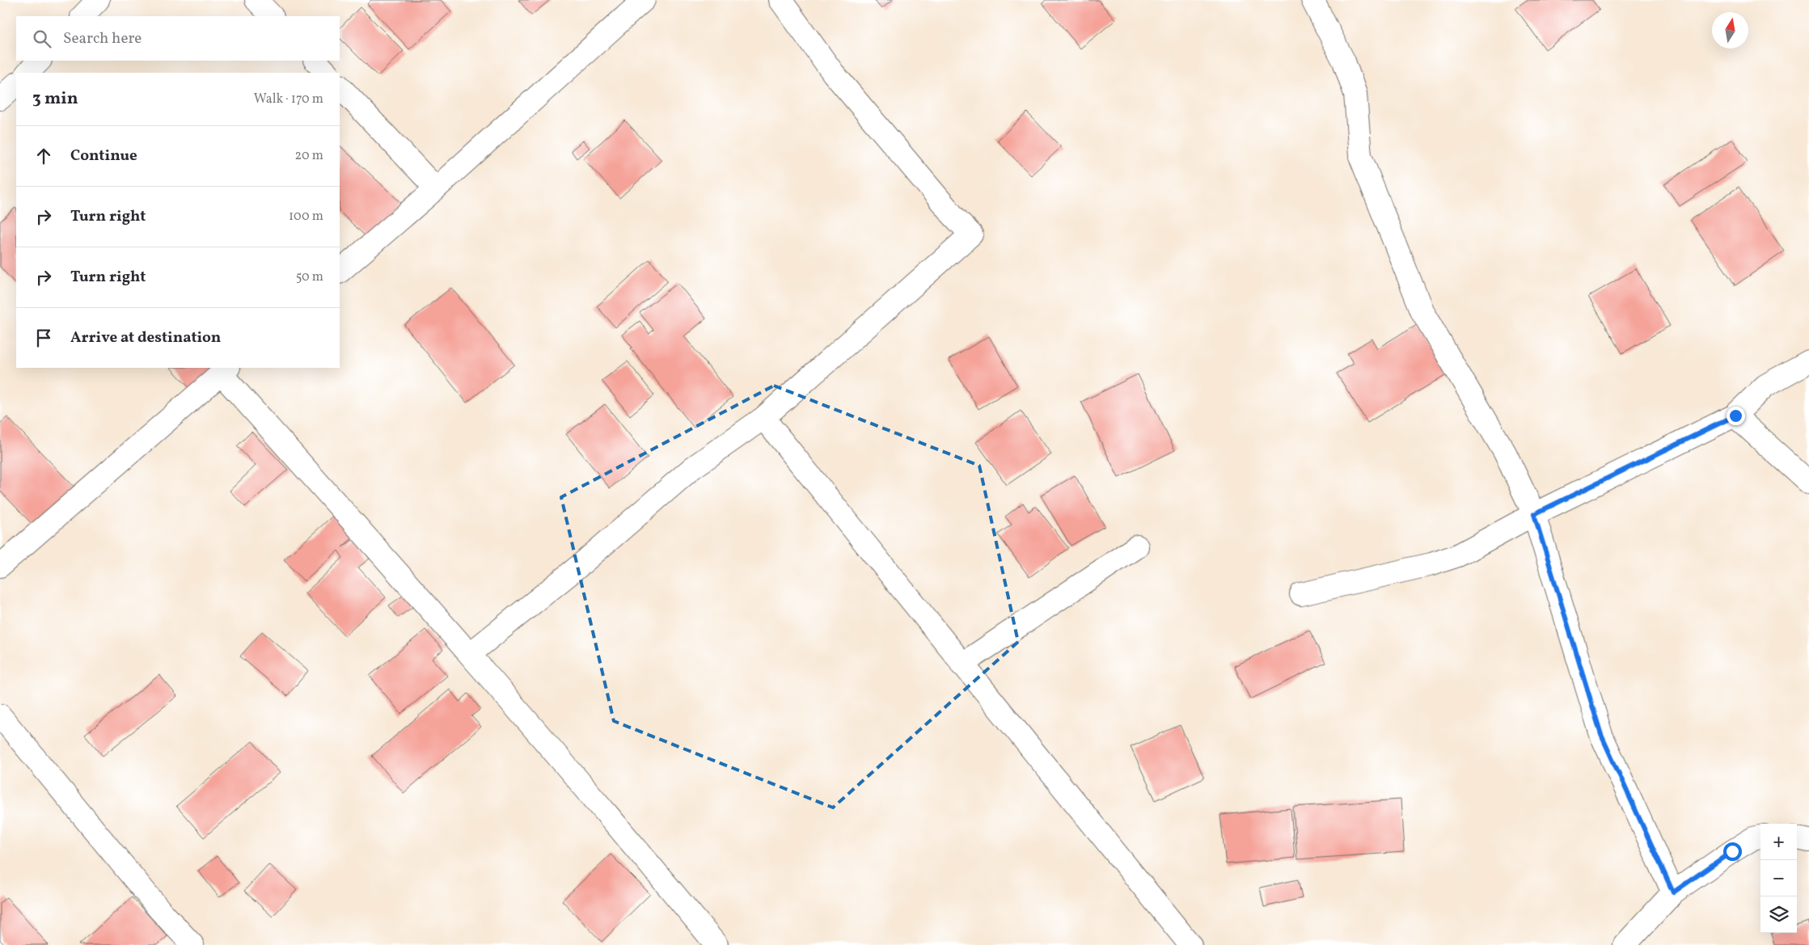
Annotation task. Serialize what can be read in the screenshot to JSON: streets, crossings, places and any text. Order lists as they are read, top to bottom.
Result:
{
  "north": "top",
  "page": {
    "search": "Search here",
    "heading": ["3 min", "Walk · 170 m"],
    "list": [
      ["Continue", "20 m"],
      ["Turn right", "100 m"],
      ["Turn right", "50 m"],
      "Arrive at destination"
    ],
    "map_buttons": ["+", "−"]
  }
}
